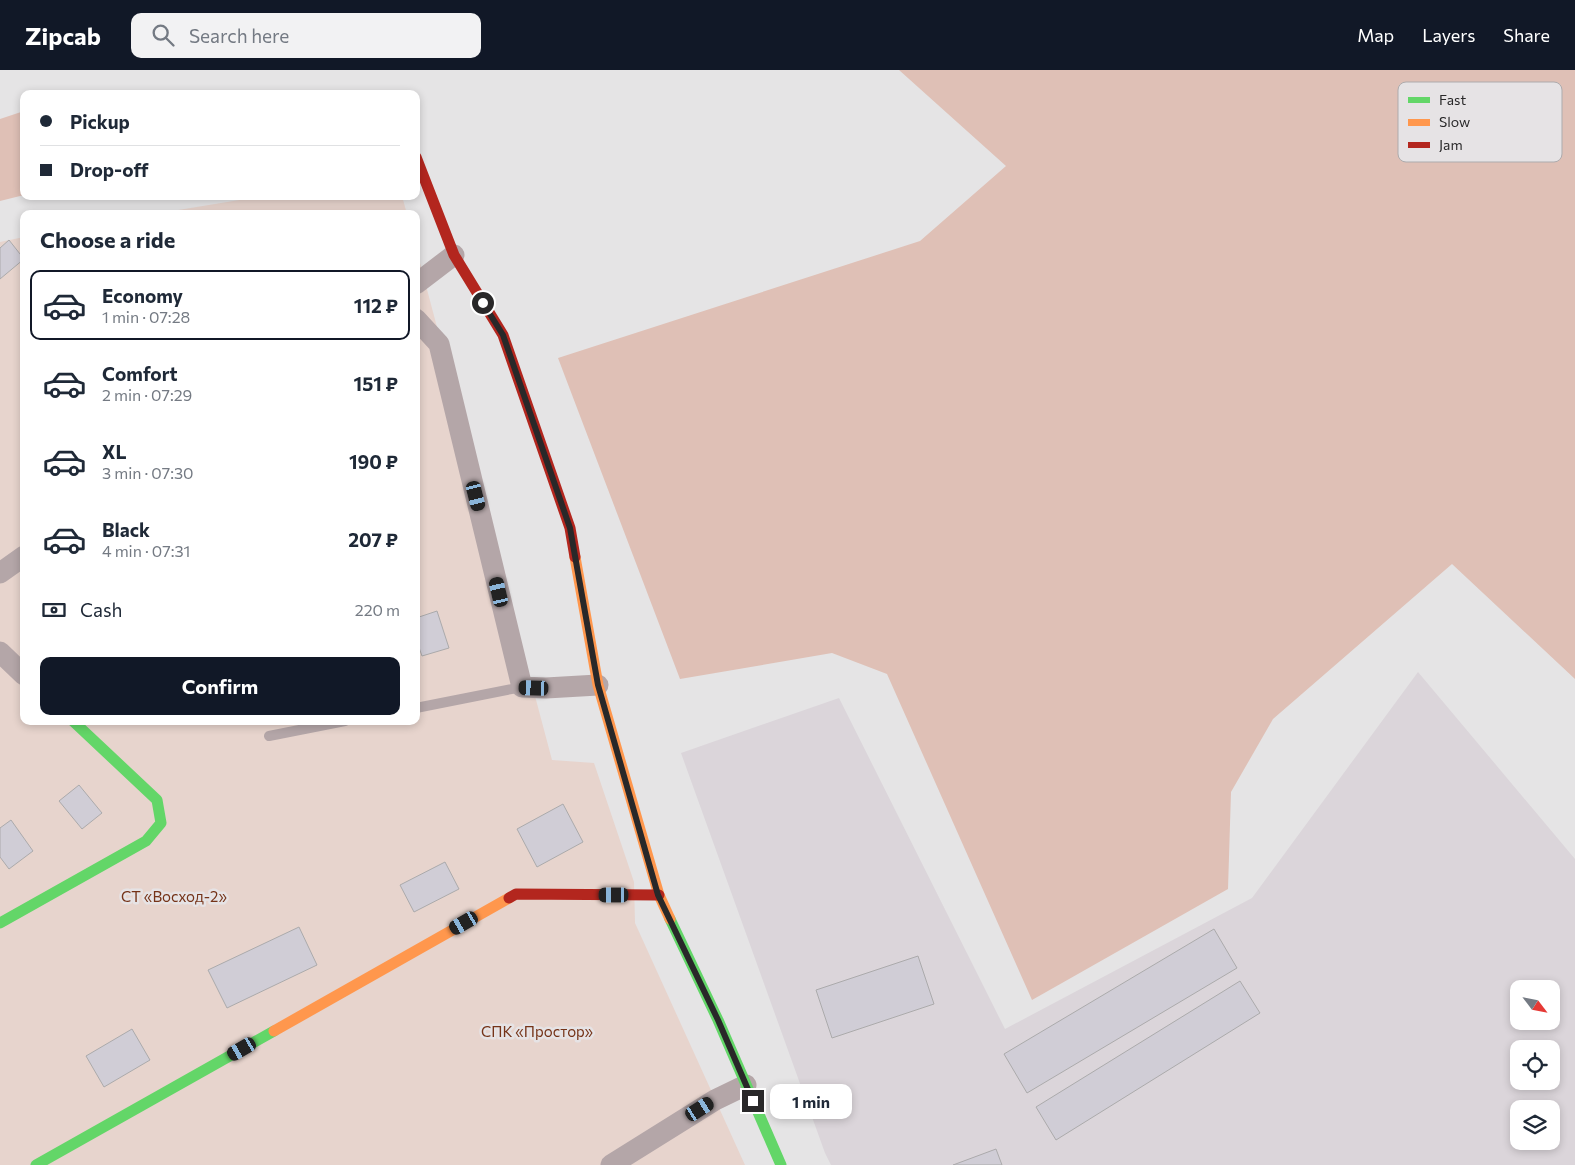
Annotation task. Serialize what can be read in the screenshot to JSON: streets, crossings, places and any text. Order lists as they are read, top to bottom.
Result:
{
  "parks": ["СТ «Восход-2»", "СПК «Простор»"],
  "legend": ["Fast", "Slow", "Jam"],
  "north": "bottom right",
  "page": {
    "header": "Zipcab",
    "search": "Search here",
    "nav": ["Map", "Layers", "Share"],
    "banner": ["Pickup", "Drop-off"],
    "heading": "Choose a ride",
    "list": [
      {
        "name": "Economy",
        "note": "1 min · 07:28",
        "value": "112 ₽"
      },
      {
        "name": "Comfort",
        "note": "2 min · 07:29",
        "value": "151 ₽"
      },
      {
        "name": "XL",
        "note": "3 min · 07:30",
        "value": "190 ₽"
      },
      {
        "name": "Black",
        "note": "4 min · 07:31",
        "value": "207 ₽"
      }
    ],
    "pay": ["Cash", "220 m"],
    "buttons": "Confirm",
    "bubble": "1 min"
  }
}
